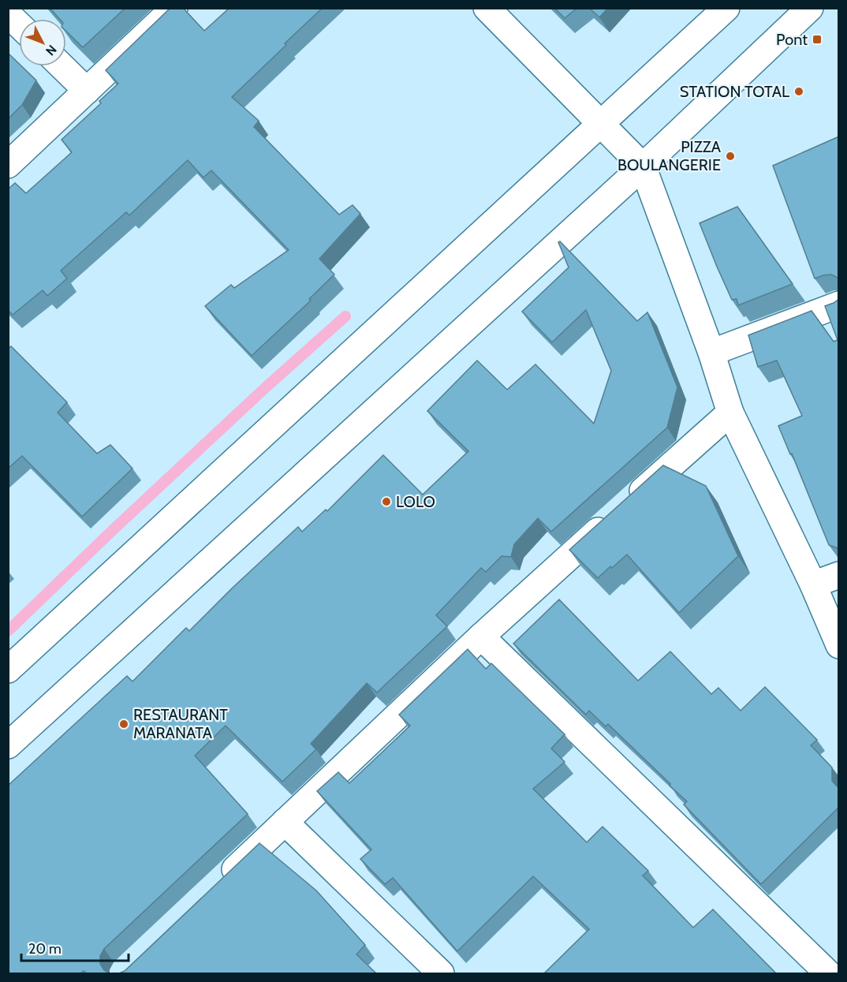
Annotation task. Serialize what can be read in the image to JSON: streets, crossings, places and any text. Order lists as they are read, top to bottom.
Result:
{
  "places": {
    "transit": ["Pont"],
    "other": [
      "STATION TOTAL",
      "PIZZA BOULANGERIE",
      "LOLO",
      "RESTAURANT MARANATA"
    ]
  },
  "scale_bar": "20 m",
  "north": "bottom right"
}
